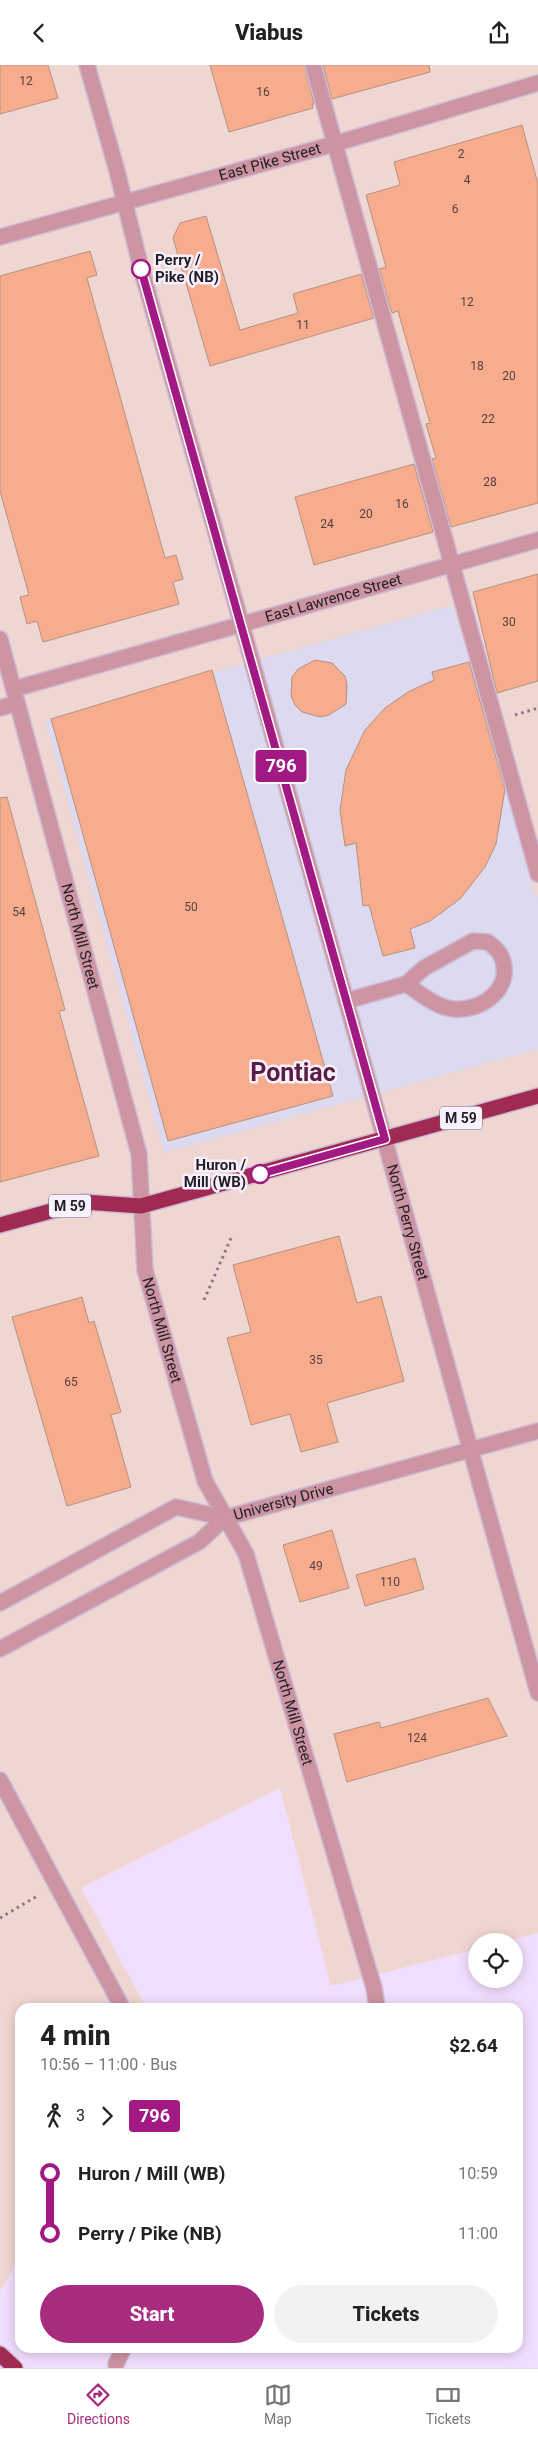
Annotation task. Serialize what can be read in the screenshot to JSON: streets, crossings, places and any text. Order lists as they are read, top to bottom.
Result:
{
  "streets": {
    "highway": ["M 59"],
    "street": [
      "East Pike Street",
      "East Lawrence Street",
      "North Mill Street",
      "North Perry Street",
      "University Drive"
    ]
  },
  "crossings": [
    ["East Pike Street", "North Perry Street"],
    ["East Lawrence Street", "North Mill Street"],
    ["East Lawrence Street", "North Perry Street"],
    ["North Mill Street", "M 59"],
    ["North Mill Street", "University Drive"],
    ["M 59", "North Perry Street"],
    ["North Perry Street", "University Drive"]
  ],
  "districts": ["Pontiac"],
  "places": ["Perry / Pike (NB)", "Huron / Mill (WB)"],
  "lines": ["bus line 796"],
  "house_numbers": [
    "12",
    "16",
    "2",
    "4",
    "6",
    "12",
    "11",
    "18",
    "20",
    "22",
    "28",
    "16",
    "20",
    "24",
    "30",
    "50",
    "54",
    "35",
    "65",
    "49",
    "110",
    "124"
  ],
  "page": {
    "header": "Viabus",
    "on_map": "796",
    "heading": ["4 min", "10:56 – 11:00 · Bus", "$2.64"],
    "legs": ["3", "796"],
    "list": [
      {
        "name": "Huron / Mill (WB)",
        "value": "10:59"
      },
      {
        "name": "Perry / Pike (NB)",
        "value": "11:00"
      }
    ],
    "buttons": ["Start", "Tickets"],
    "tabs": ["Directions", "Map", "Tickets"]
  }
}
